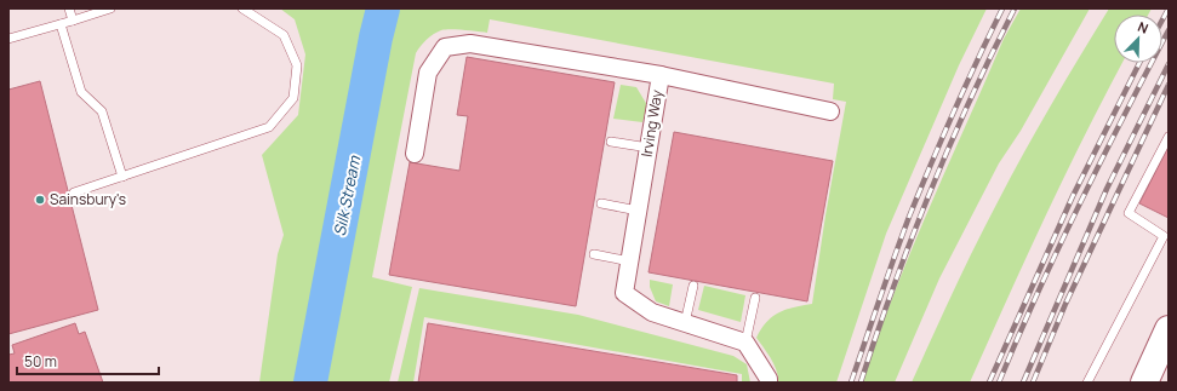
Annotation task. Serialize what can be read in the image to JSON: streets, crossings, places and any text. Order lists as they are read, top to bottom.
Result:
{
  "streets": {
    "street": ["Irving Way"]
  },
  "water": ["Silk Stream"],
  "places": ["Sainsbury's"],
  "scale_bar": "50 m",
  "north": "top right"
}
